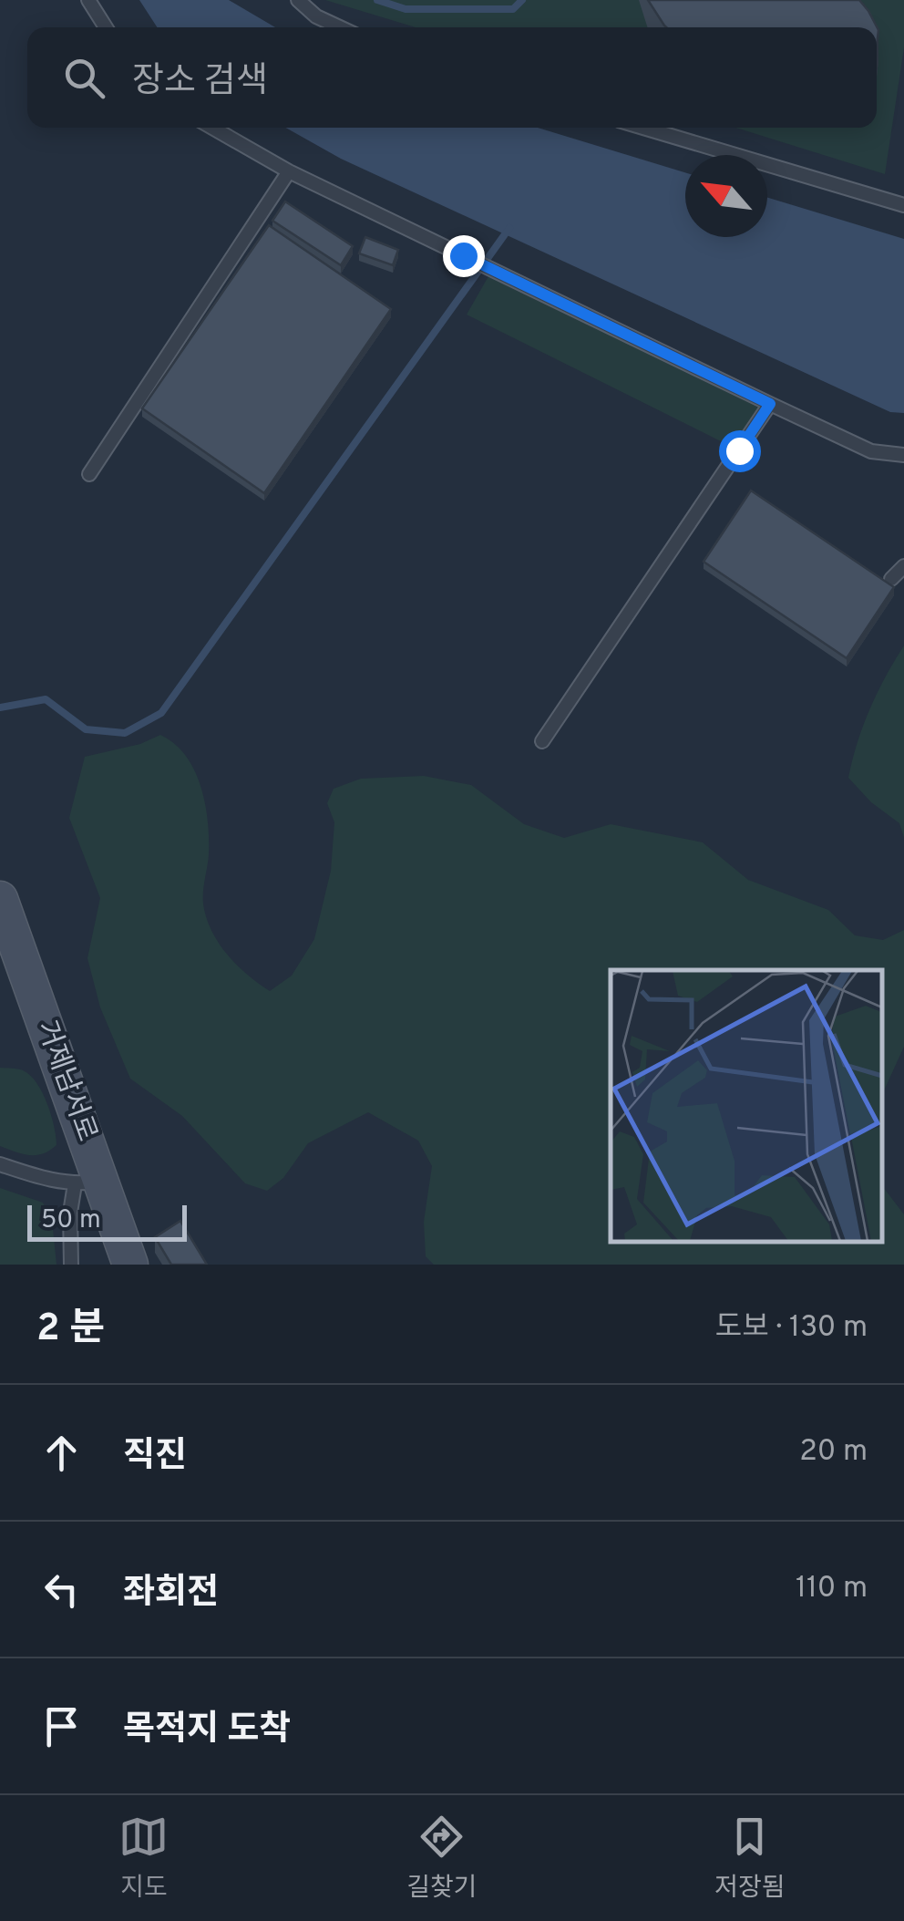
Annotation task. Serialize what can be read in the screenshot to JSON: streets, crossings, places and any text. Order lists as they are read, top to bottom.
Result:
{
  "streets": {
    "main road": ["거제남서로"]
  },
  "scale_bar": "50 m",
  "north": "top left",
  "page": {
    "search": "장소 검색",
    "scale": "50 m",
    "heading": ["2 분", "도보 · 130 m"],
    "list": [
      ["직진", "20 m"],
      ["좌회전", "110 m"],
      "목적지 도착"
    ],
    "nav": ["지도", "길찾기", "저장됨"]
  }
}
